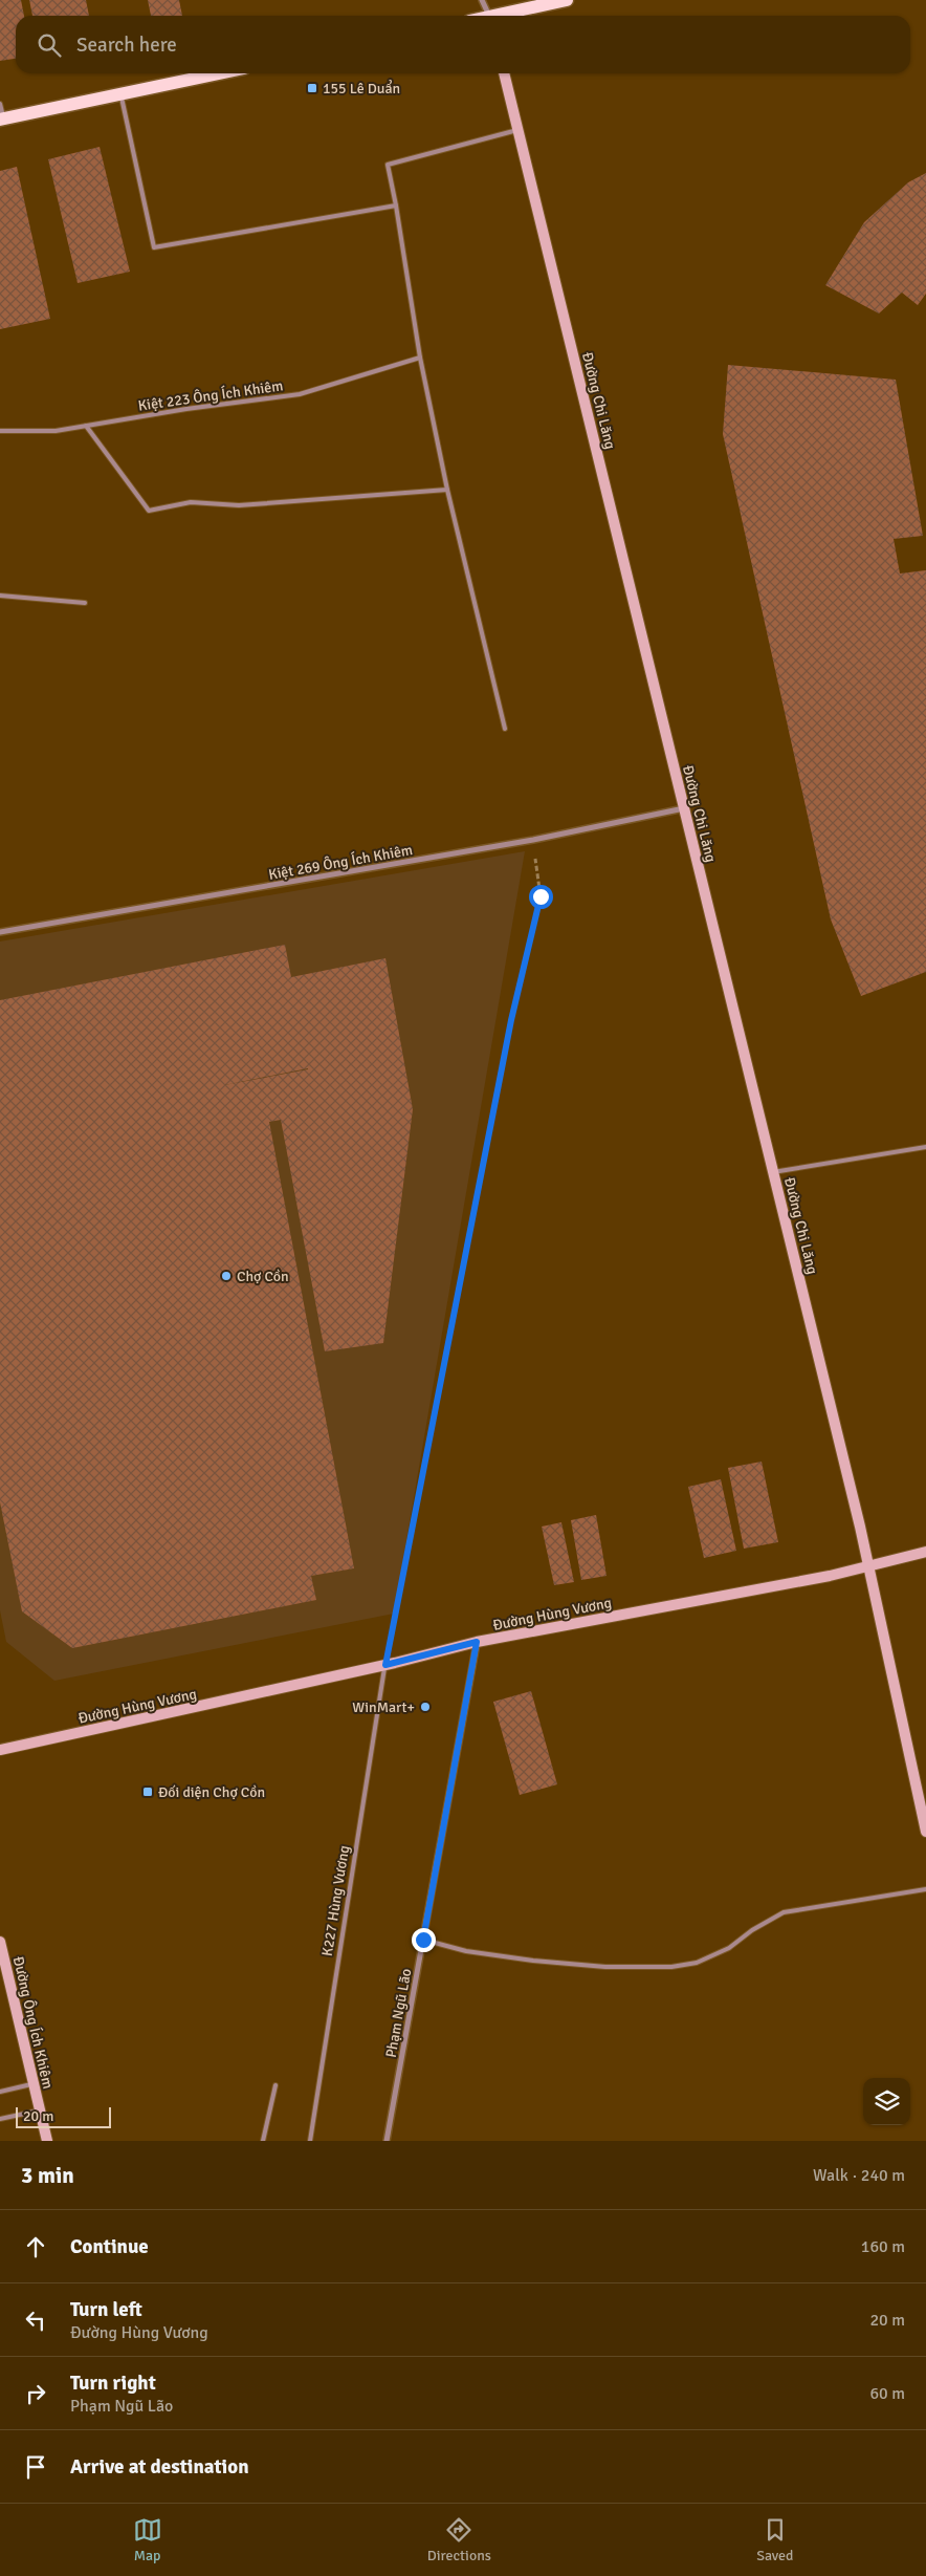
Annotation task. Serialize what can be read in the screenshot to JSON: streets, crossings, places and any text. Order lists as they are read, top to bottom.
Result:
{
  "streets": {
    "street": [
      "Đường Chi Lăng",
      "Kiệt 269 Ông Ích Khiêm",
      "Đường Hùng Vương",
      "Phạm Ngũ Lão",
      "Đường Ông Ích Khiêm"
    ],
    "lane": ["Kiệt 223 Ông Ích Khiêm", "K227 Hùng Vương"]
  },
  "crossings": [
    ["Đường Chi Lăng", "Kiệt 269 Ông Ích Khiêm"],
    ["Đường Chi Lăng", "Đường Hùng Vương"],
    ["Đường Hùng Vương", "K227 Hùng Vương"],
    ["Đường Hùng Vương", "Phạm Ngũ Lão"]
  ],
  "places": {
    "transit": ["155 Lê Duẩn", "Đối diện Chợ Cồn"],
    "other": ["Chợ Cồn", "WinMart+"]
  },
  "scale_bar": "20 m",
  "page": {
    "search": "Search here",
    "scale": "20 m",
    "heading": ["3 min", "Walk · 240 m"],
    "list": [
      ["Continue", "160 m"],
      ["Turn left", "Đường Hùng Vương", "20 m"],
      ["Turn right", "Phạm Ngũ Lão", "60 m"],
      "Arrive at destination"
    ],
    "nav": ["Map", "Directions", "Saved"]
  }
}
